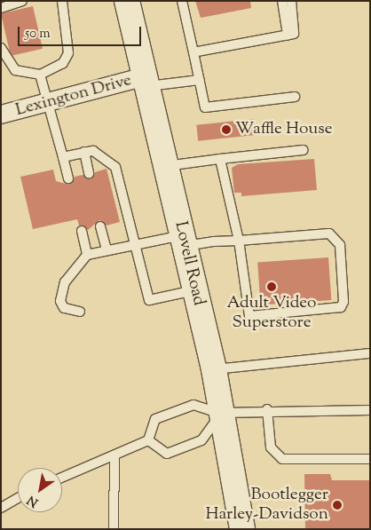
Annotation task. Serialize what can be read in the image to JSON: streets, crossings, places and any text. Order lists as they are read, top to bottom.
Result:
{
  "streets": {
    "main road": ["Lovell Road"],
    "street": ["Lexington Drive"]
  },
  "crossings": [
    ["Lexington Drive", "Lovell Road"]
  ],
  "places": ["Waffle House", "Adult Video Superstore", "Bootlegger Harley-Davidson"],
  "scale_bar": "50 m",
  "north": "bottom left"
}
